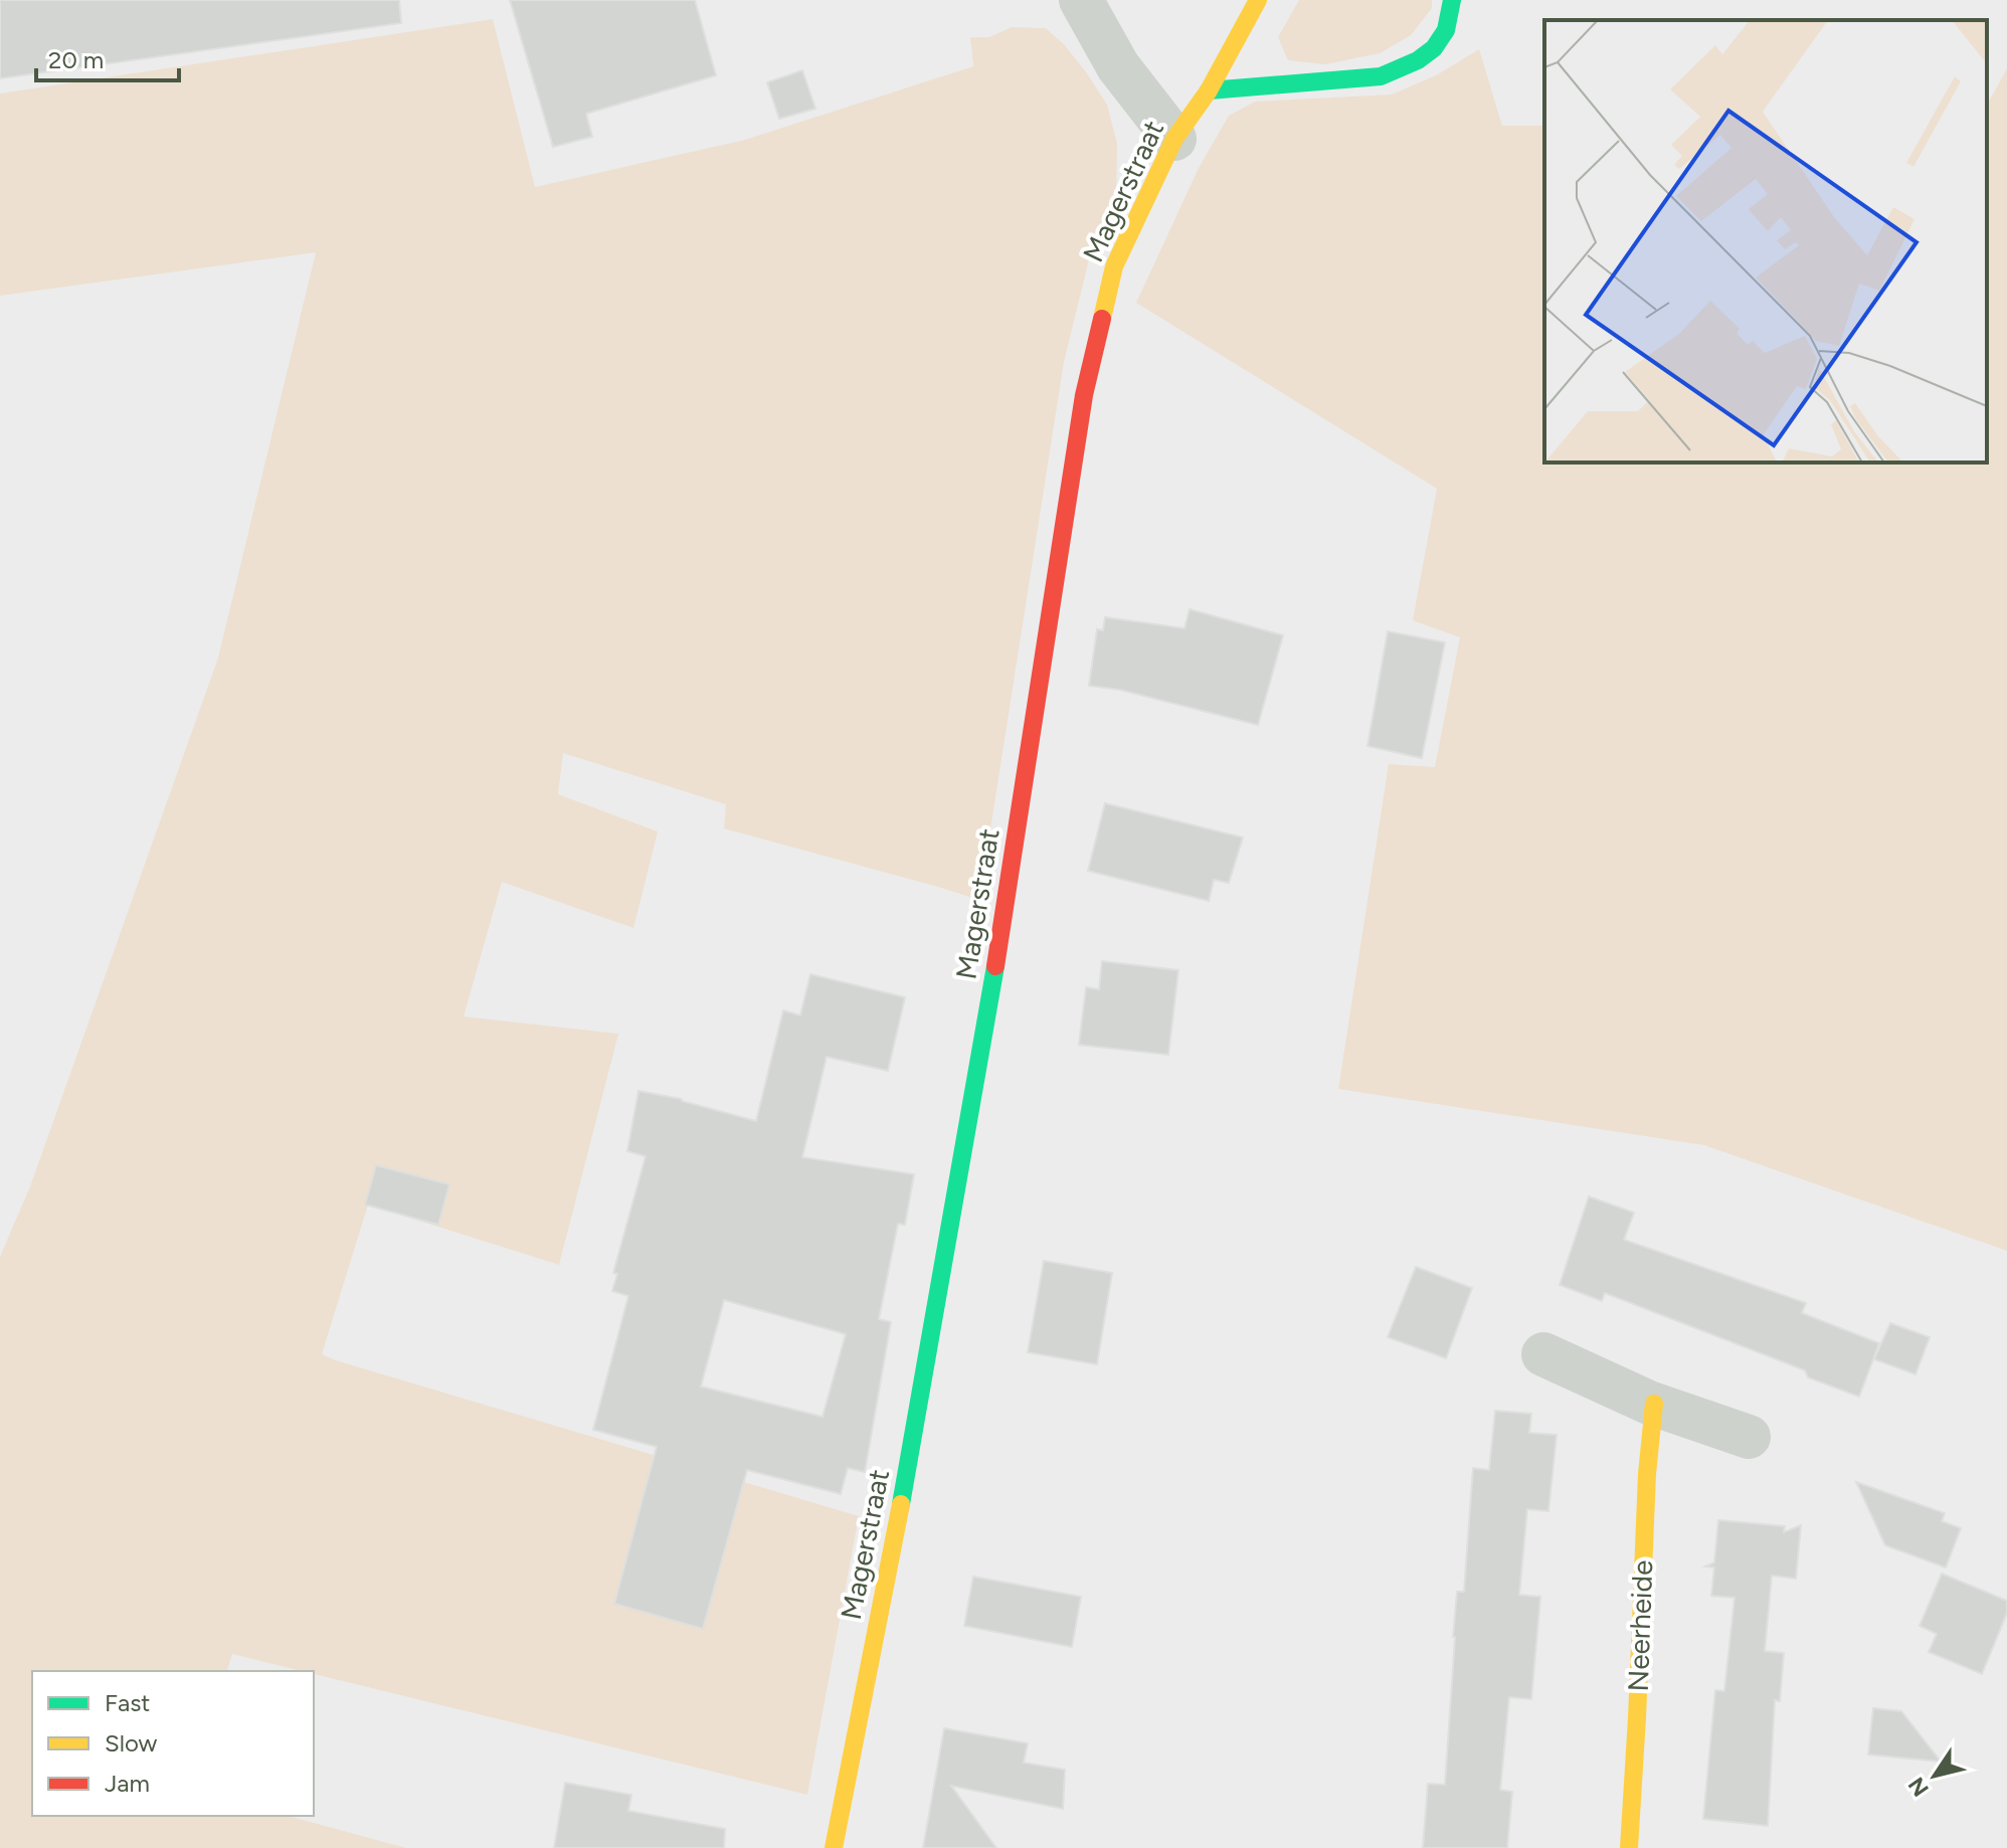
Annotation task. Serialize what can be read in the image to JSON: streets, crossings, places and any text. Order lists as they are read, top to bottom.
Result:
{
  "streets": {
    "street": ["Magerstraat", "Neerheide"]
  },
  "legend": ["Fast", "Slow", "Jam"],
  "scale_bar": "20 m",
  "north": "bottom left"
}
